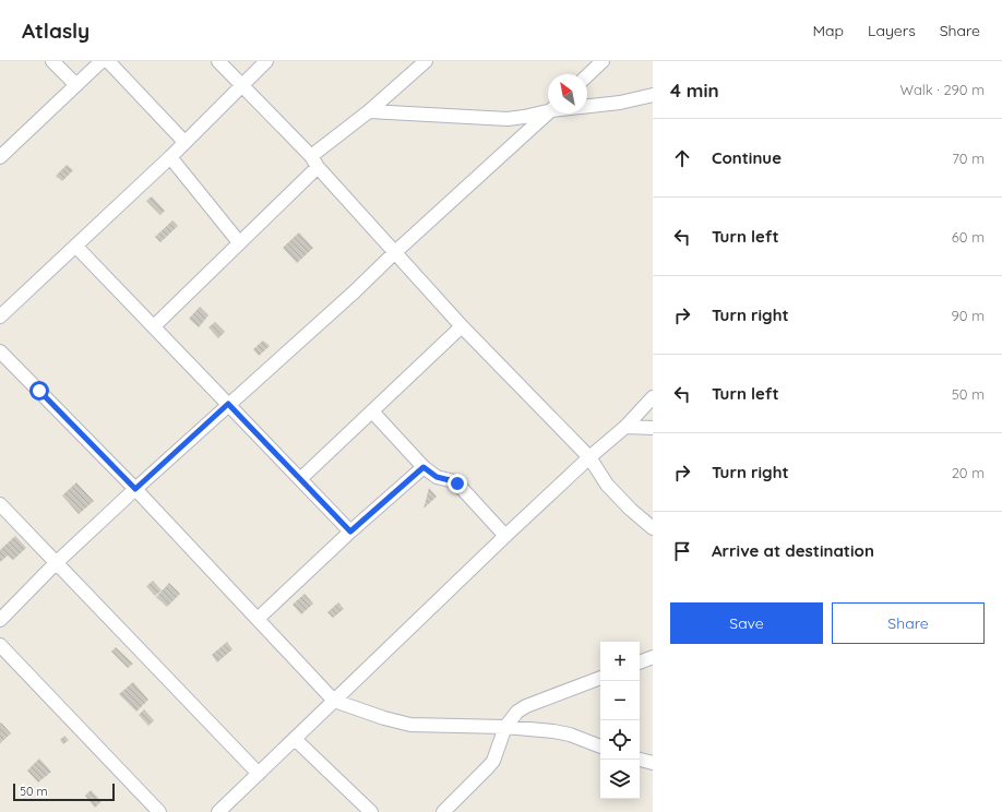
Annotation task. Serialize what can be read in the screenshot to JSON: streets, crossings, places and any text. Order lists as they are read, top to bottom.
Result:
{
  "scale_bar": "50 m",
  "north": "top left",
  "page": {
    "header": "Atlasly",
    "nav": ["Map", "Layers", "Share"],
    "heading": ["4 min", "Walk · 290 m"],
    "list": [
      ["Continue", "70 m"],
      ["Turn left", "60 m"],
      ["Turn right", "90 m"],
      ["Turn left", "50 m"],
      ["Turn right", "20 m"],
      "Arrive at destination"
    ],
    "buttons": ["Save", "Share"],
    "map_buttons": ["+", "−"],
    "scale": "50 m"
  }
}
